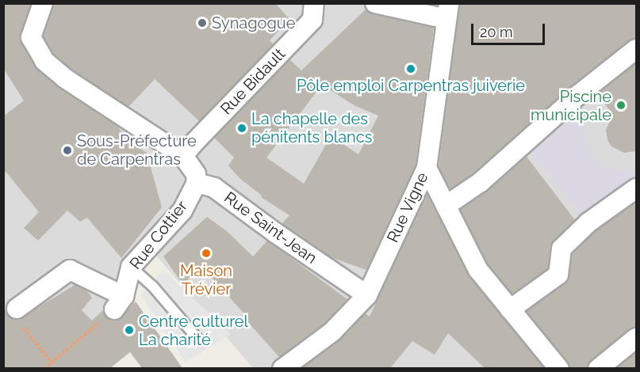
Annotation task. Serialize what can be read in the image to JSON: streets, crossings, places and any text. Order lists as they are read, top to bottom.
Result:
{
  "streets": {
    "street": [
      "Rue Bidault",
      "Rue Vigne",
      "Rue Saint-Jean",
      "Rue Cottier"
    ]
  },
  "crossings": [
    ["Rue Vigne", "Rue Saint-Jean"],
    ["Rue Saint-Jean", "Rue Cottier"]
  ],
  "places": [
    "Synagogue",
    "Pôle emploi Carpentras juiverie",
    "Piscine municipale",
    "La chapelle des pénitents blancs",
    "Sous-Préfecture de Carpentras",
    "Maison Trévier",
    "Centre culturel La charité"
  ],
  "scale_bar": "20 m"
}
